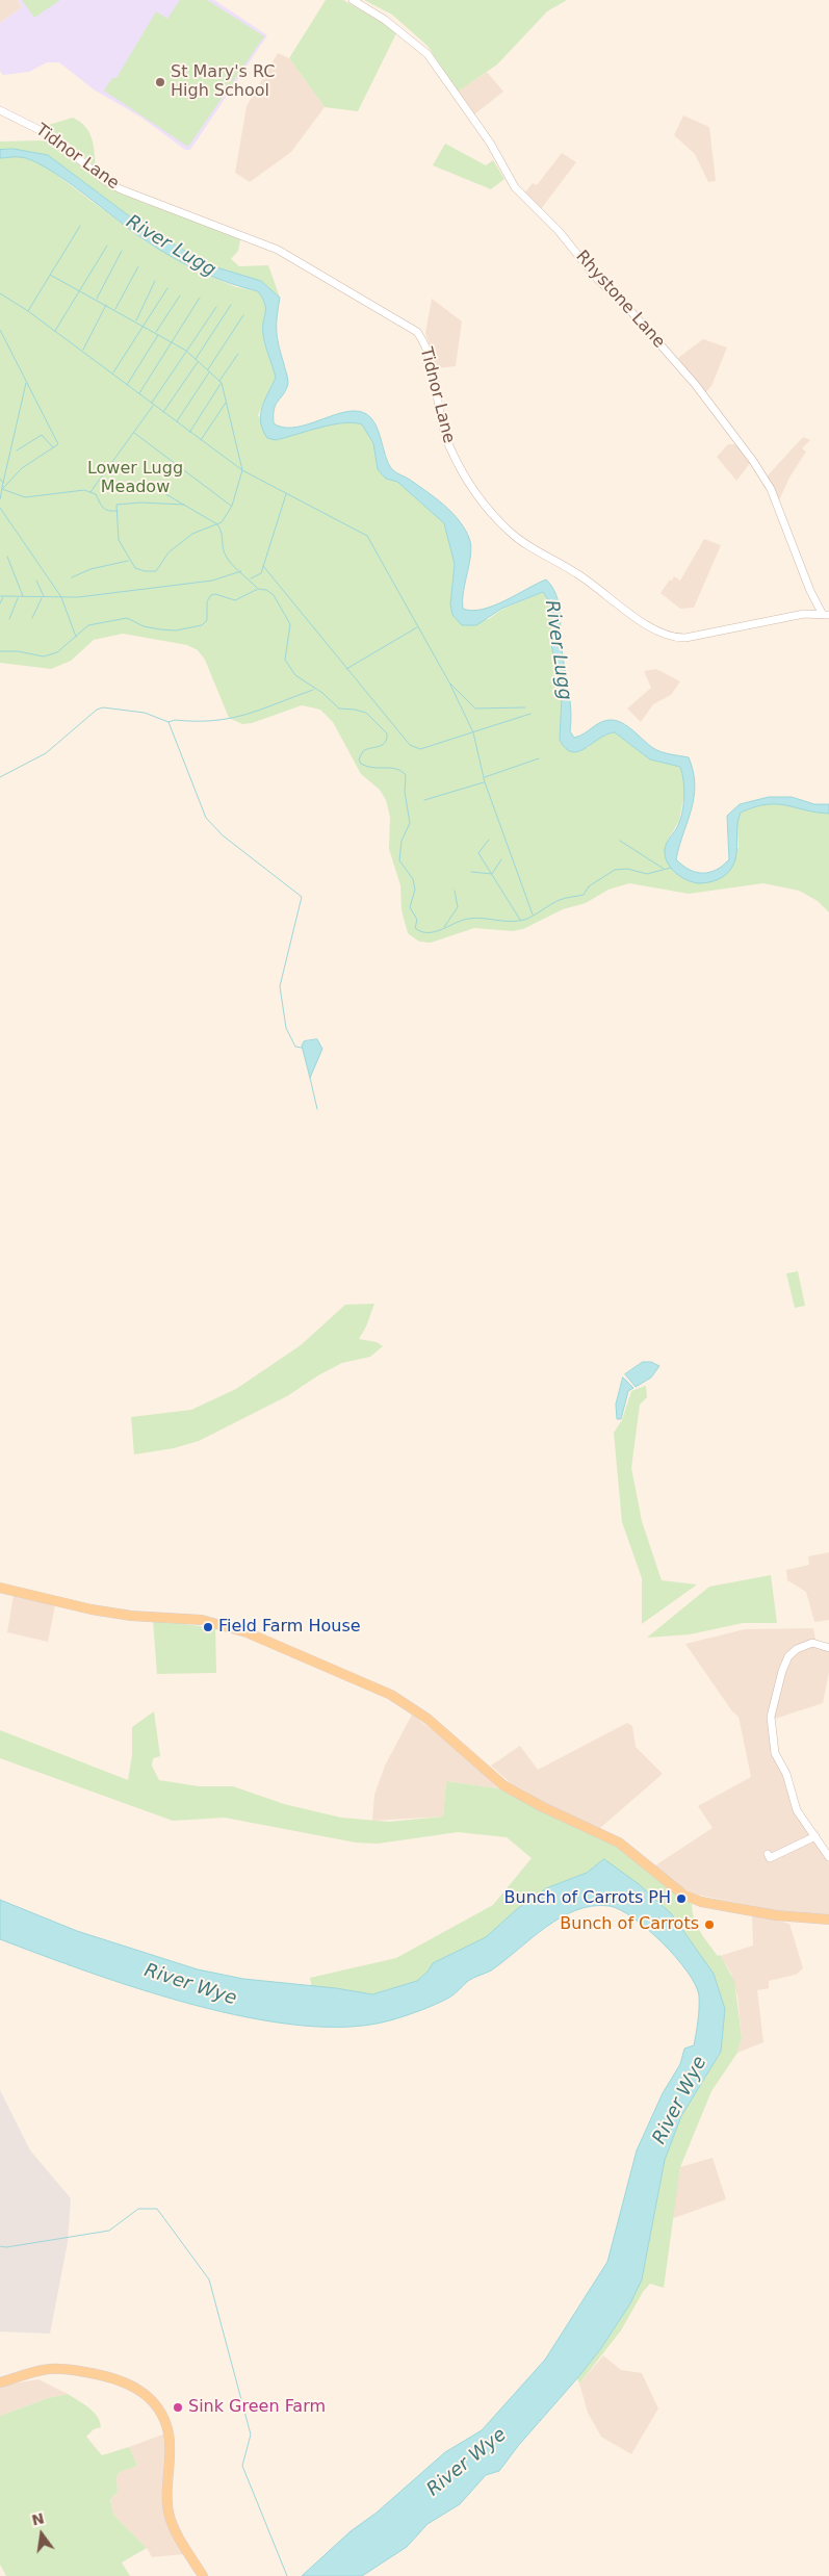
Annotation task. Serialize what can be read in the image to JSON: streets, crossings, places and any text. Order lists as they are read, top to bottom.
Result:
{
  "streets": {
    "street": ["Tidnor Lane", "Rhystone Lane"]
  },
  "crossings": [
    ["Tidnor Lane", "Rhystone Lane"]
  ],
  "water": ["River Lugg", "River Wye"],
  "parks": ["Lower Lugg Meadow"],
  "places": [
    "St Mary's RC High School",
    "Field Farm House",
    "Bunch of Carrots PH",
    "Bunch of Carrots",
    "Sink Green Farm"
  ],
  "north": "top"
}
